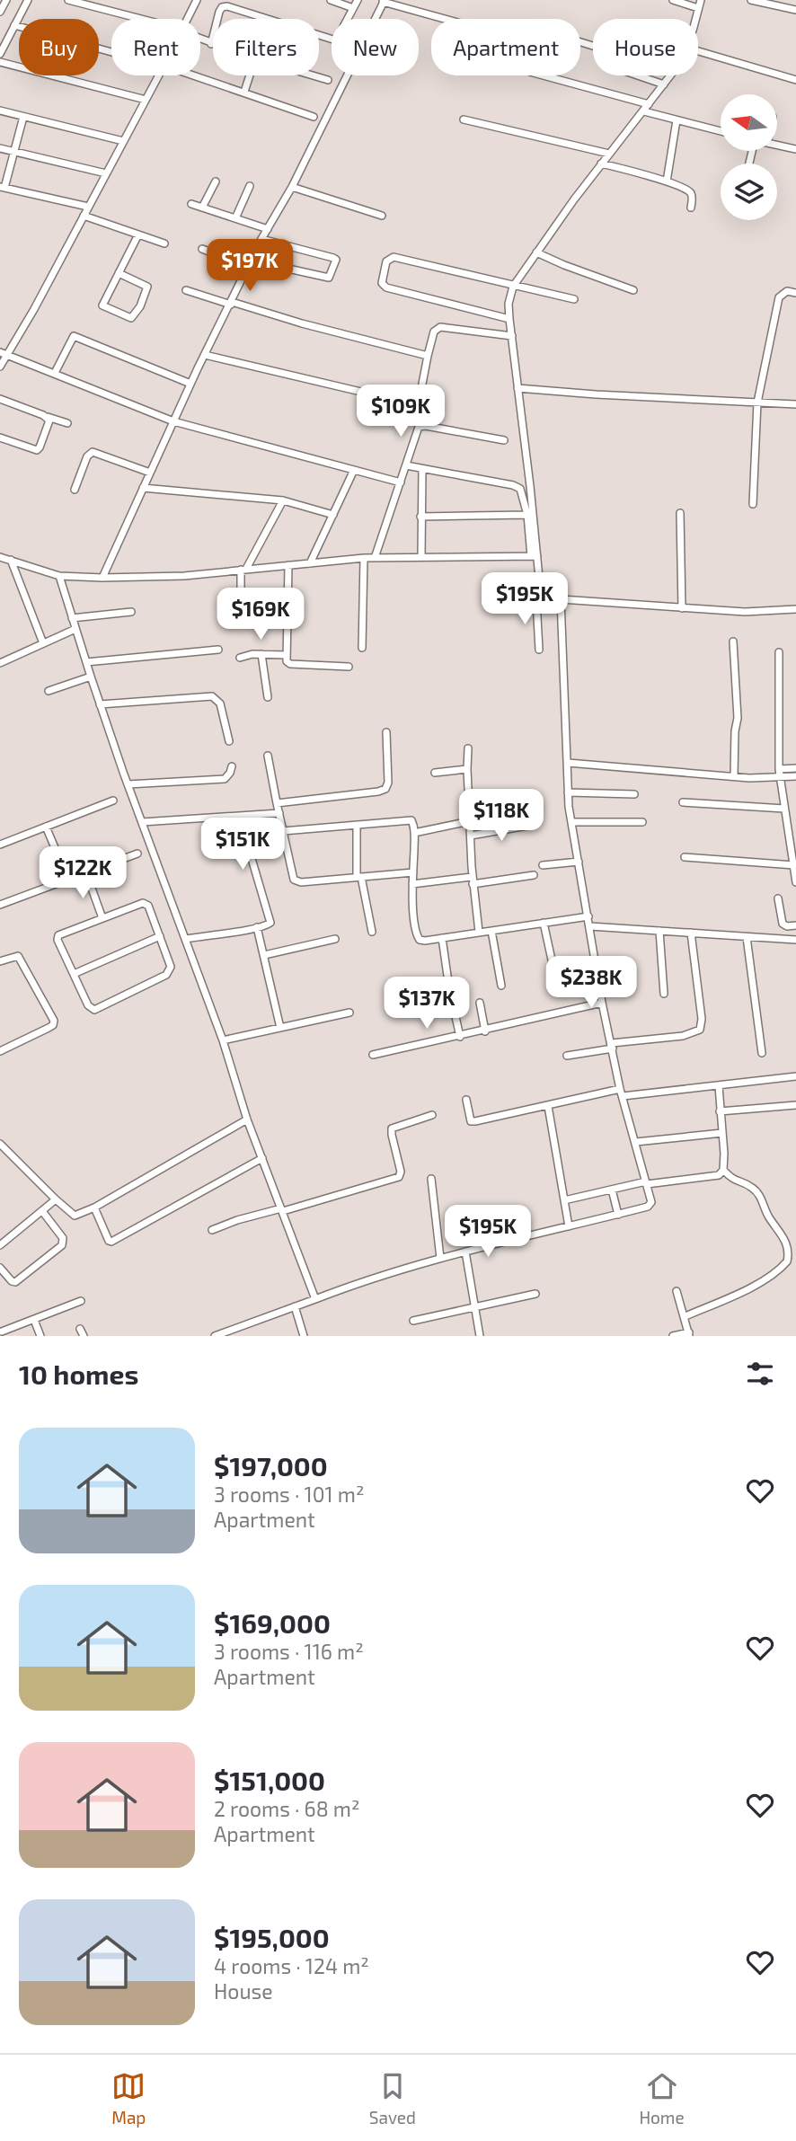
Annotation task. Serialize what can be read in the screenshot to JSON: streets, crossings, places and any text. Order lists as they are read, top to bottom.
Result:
{
  "north": "left",
  "page": {
    "chip": [
      "Buy",
      "Rent",
      "Filters",
      "New",
      "Apartment",
      "House"
    ],
    "price": [
      "$197K",
      "$109K",
      "$195K",
      "$169K",
      "$118K",
      "$151K",
      "$122K",
      "$238K",
      "$137K",
      "$195K"
    ],
    "heading": "10 homes",
    "list": [
      {
        "name": "$197,000",
        "note": "3 rooms · 101 m² · Apartment"
      },
      {
        "name": "$169,000",
        "note": "3 rooms · 116 m² · Apartment"
      },
      {
        "name": "$151,000",
        "note": "2 rooms · 68 m² · Apartment"
      },
      {
        "name": "$195,000",
        "note": "4 rooms · 124 m² · House"
      }
    ],
    "tabs": ["Map", "Saved", "Home"]
  }
}
